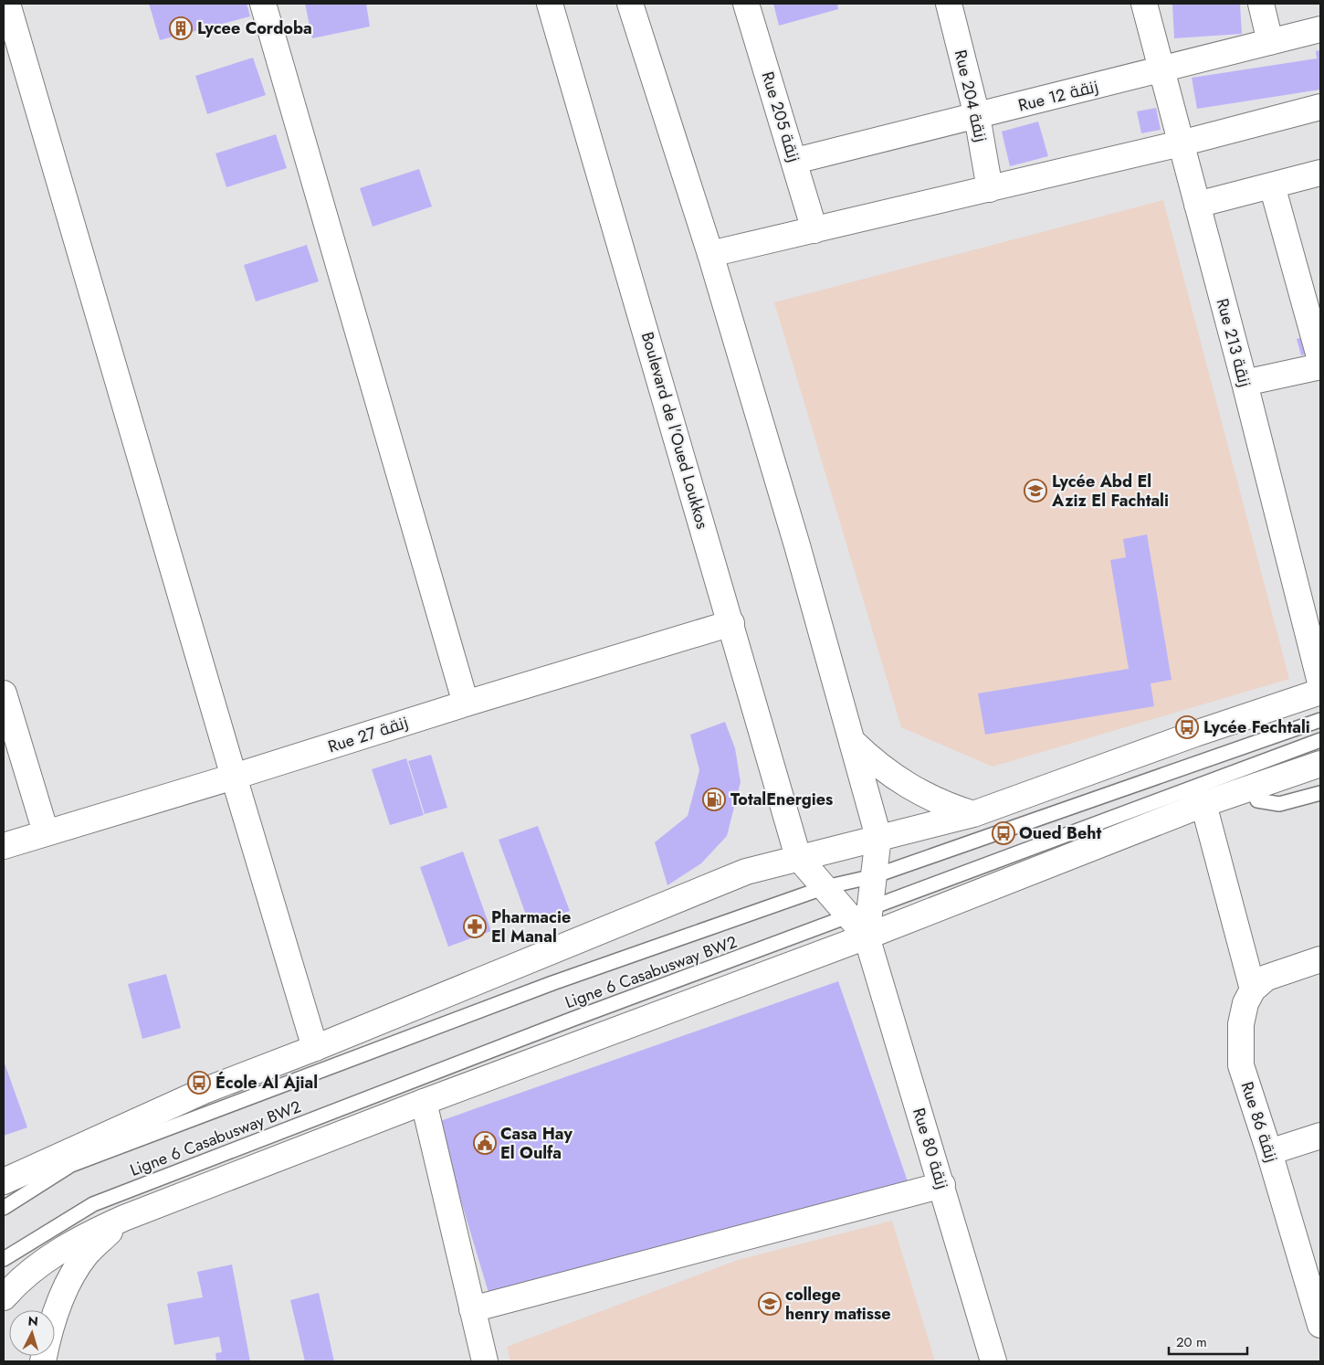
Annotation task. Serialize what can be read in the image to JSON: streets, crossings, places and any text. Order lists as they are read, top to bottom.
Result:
{
  "streets": {
    "street": [
      "Rue 204 زنقة",
      "Rue 12 زنقة",
      "Rue 205 زنقة",
      "Rue 213 زنقة",
      "Boulevard de l'Oued Loukkos",
      "Rue 27 زنقة",
      "Rue 86 زنقة",
      "Rue 80 زنقة"
    ],
    "lane": ["Ligne 6 Casabusway BW2"]
  },
  "crossings": [
    ["Rue 204 زنقة", "Rue 12 زنقة"],
    ["Rue 12 زنقة", "Rue 205 زنقة"],
    ["Rue 12 زنقة", "Rue 213 زنقة"],
    ["Boulevard de l'Oued Loukkos", "Rue 27 زنقة"]
  ],
  "places": {
    "building": ["Lycee Cordoba"],
    "school or university": ["Lycée Abd El Aziz El Fachtali", "college henry matisse"],
    "bus stop": ["Lycée Fechtali", "Oued Beht", "École Al Ajial"],
    "fuel station": ["TotalEnergies"],
    "pharmacy": ["Pharmacie El Manal"],
    "public building": ["Casa Hay El Oulfa"]
  },
  "scale_bar": "20 m",
  "north": "top"
}
